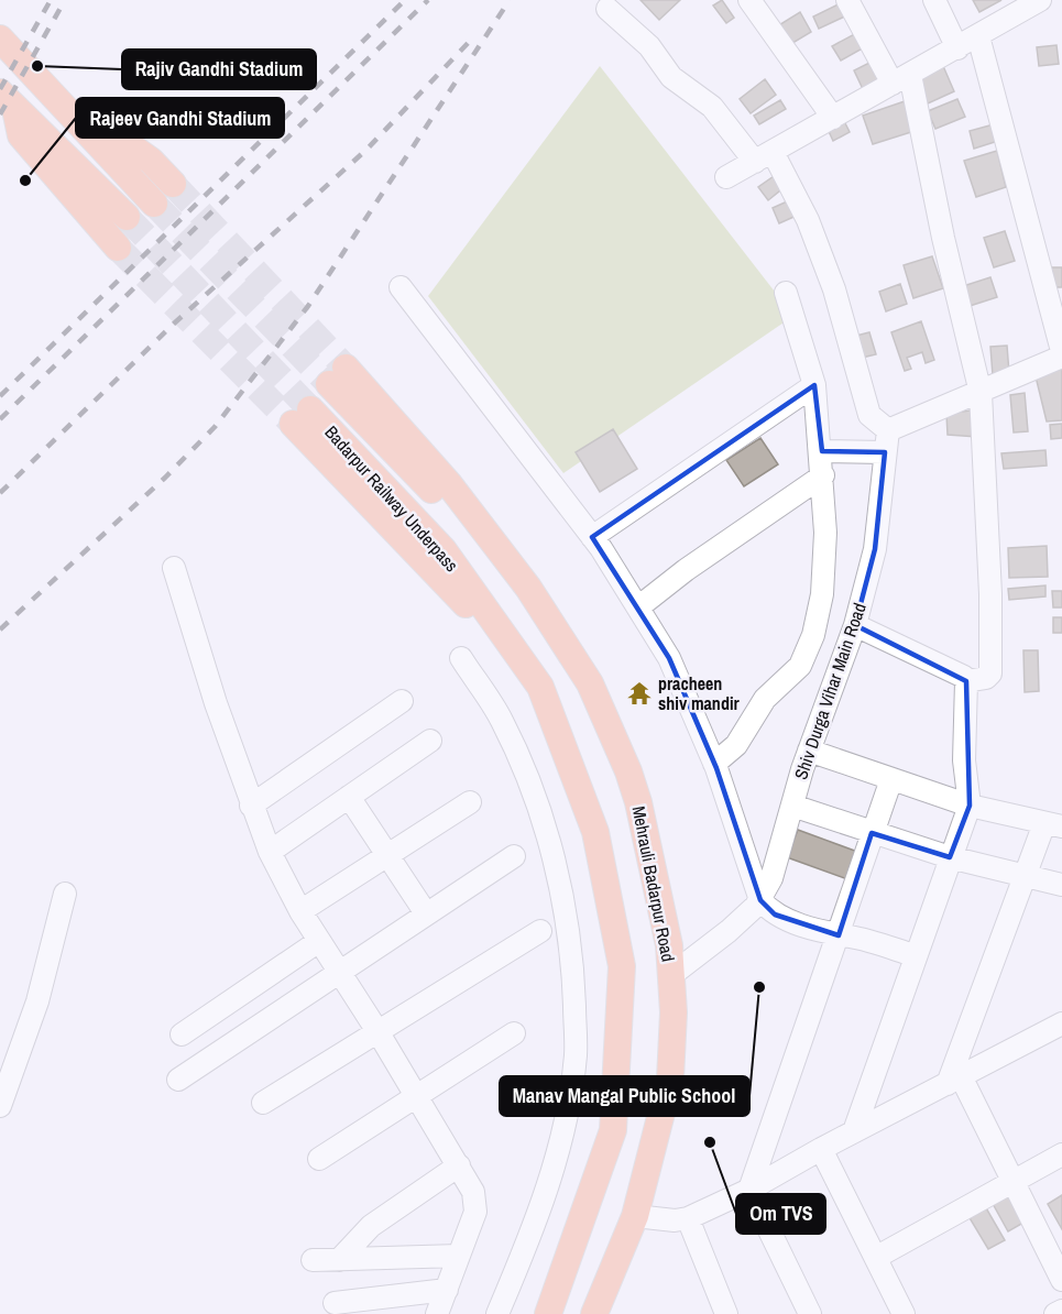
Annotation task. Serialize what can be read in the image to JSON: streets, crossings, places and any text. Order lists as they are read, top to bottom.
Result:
{
  "streets": {
    "main road": ["Badarpur Railway Underpass", "Mehrauli Badarpur Road"],
    "street": ["Shiv Durga Vihar Main Road"]
  },
  "crossings": [
    ["Badarpur Railway Underpass", "Mehrauli Badarpur Road"],
    ["Shiv Durga Vihar Main Road", "Mehrauli Badarpur Road"]
  ],
  "places": {
    "other": [
      "Rajiv Gandhi Stadium",
      "Rajeev Gandhi Stadium",
      "Manav Mangal Public School",
      "Om TVS"
    ],
    "temple": ["pracheen shiv mandir"]
  }
}
